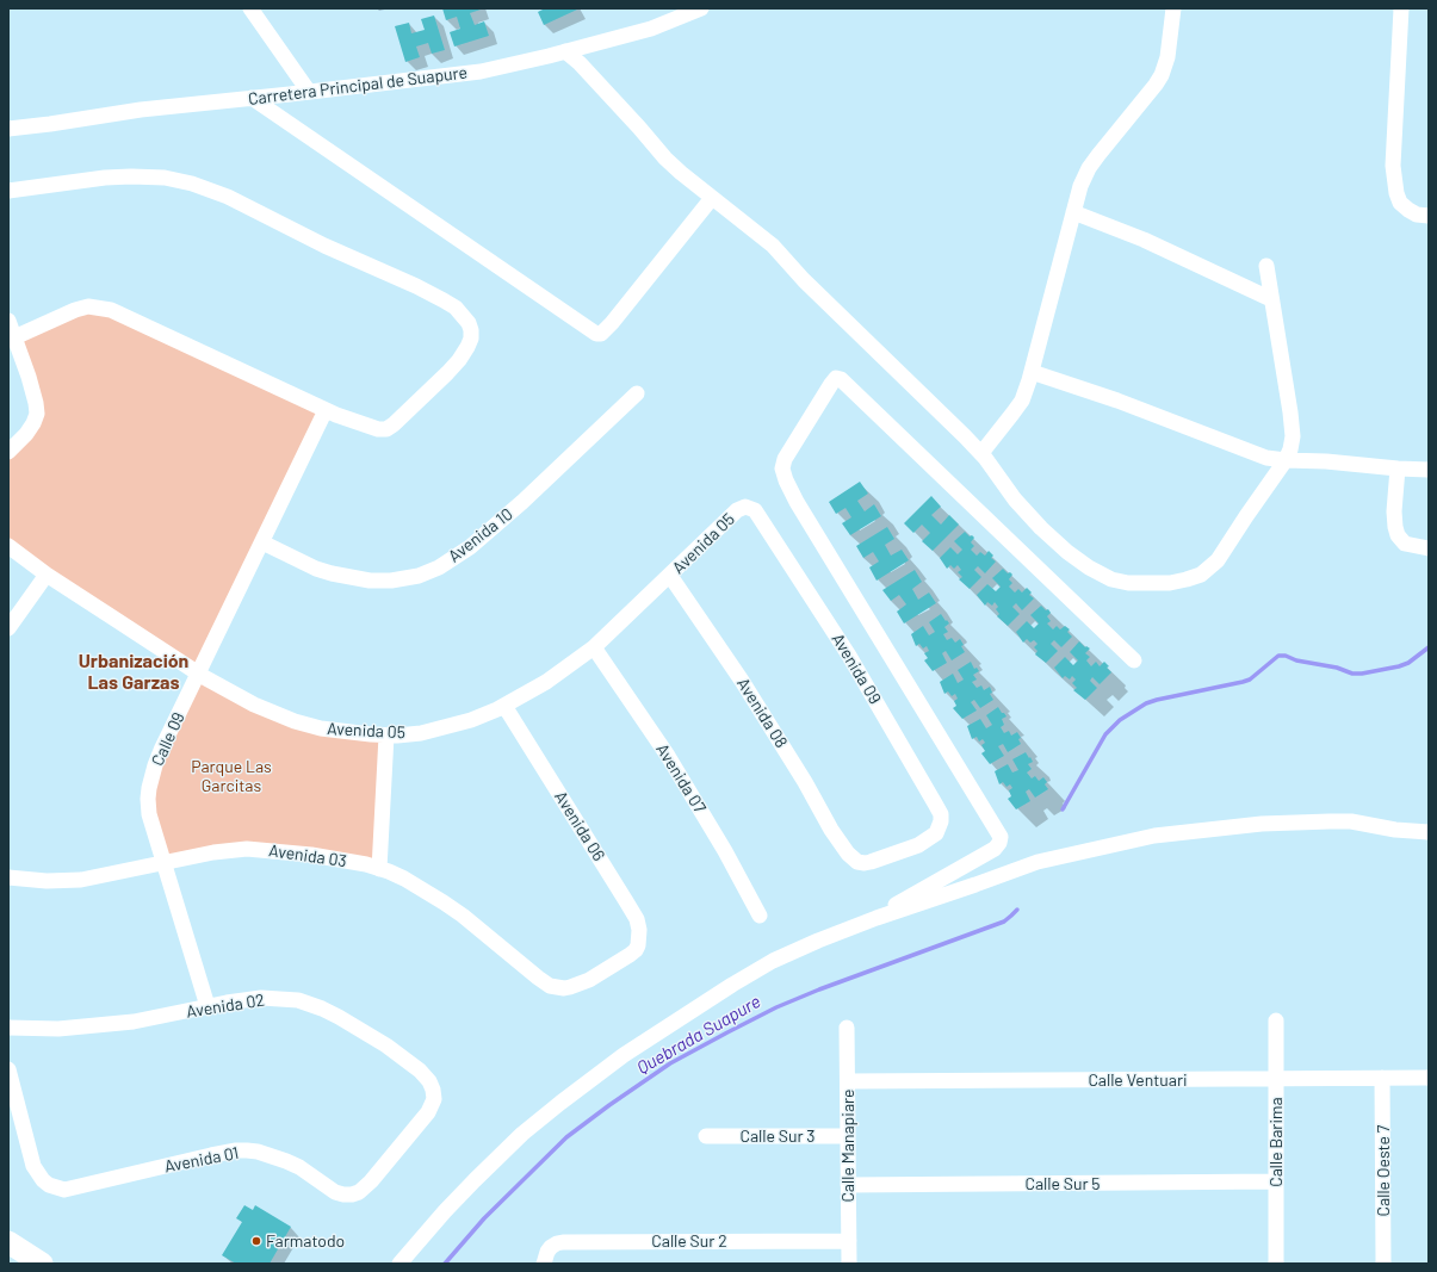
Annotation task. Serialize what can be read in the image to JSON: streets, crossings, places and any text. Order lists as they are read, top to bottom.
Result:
{
  "streets": {
    "street": [
      "Carretera Principal de Suapure",
      "Avenida 10",
      "Avenida 05",
      "Avenida 09",
      "Avenida 08",
      "Calle 09",
      "Avenida 07",
      "Avenida 06",
      "Avenida 03",
      "Avenida 02",
      "Calle Ventuari",
      "Calle Sur 3",
      "Calle Barima",
      "Calle Manapiare",
      "Avenida 01",
      "Calle Oeste 7",
      "Calle Sur 5",
      "Calle Sur 2"
    ]
  },
  "crossings": [
    ["Avenida 10", "Calle 09"],
    ["Avenida 05", "Avenida 09"],
    ["Avenida 05", "Avenida 08"],
    ["Avenida 05", "Calle 09"],
    ["Avenida 05", "Avenida 07"],
    ["Avenida 05", "Avenida 06"],
    ["Avenida 09", "Avenida 08"],
    ["Calle 09", "Avenida 03"],
    ["Calle 09", "Avenida 02"],
    ["Avenida 06", "Avenida 03"],
    ["Avenida 02", "Avenida 01"],
    ["Calle Ventuari", "Calle Barima"],
    ["Calle Ventuari", "Calle Manapiare"],
    ["Calle Ventuari", "Calle Oeste 7"],
    ["Calle Sur 3", "Calle Manapiare"],
    ["Calle Barima", "Calle Sur 5"],
    ["Calle Manapiare", "Calle Sur 5"],
    ["Calle Manapiare", "Calle Sur 2"]
  ],
  "districts": ["Urbanización Las Garzas"],
  "water": ["Quebrada Suapure"],
  "parks": ["Parque Las Garcitas"],
  "places": ["Farmatodo"]
}
